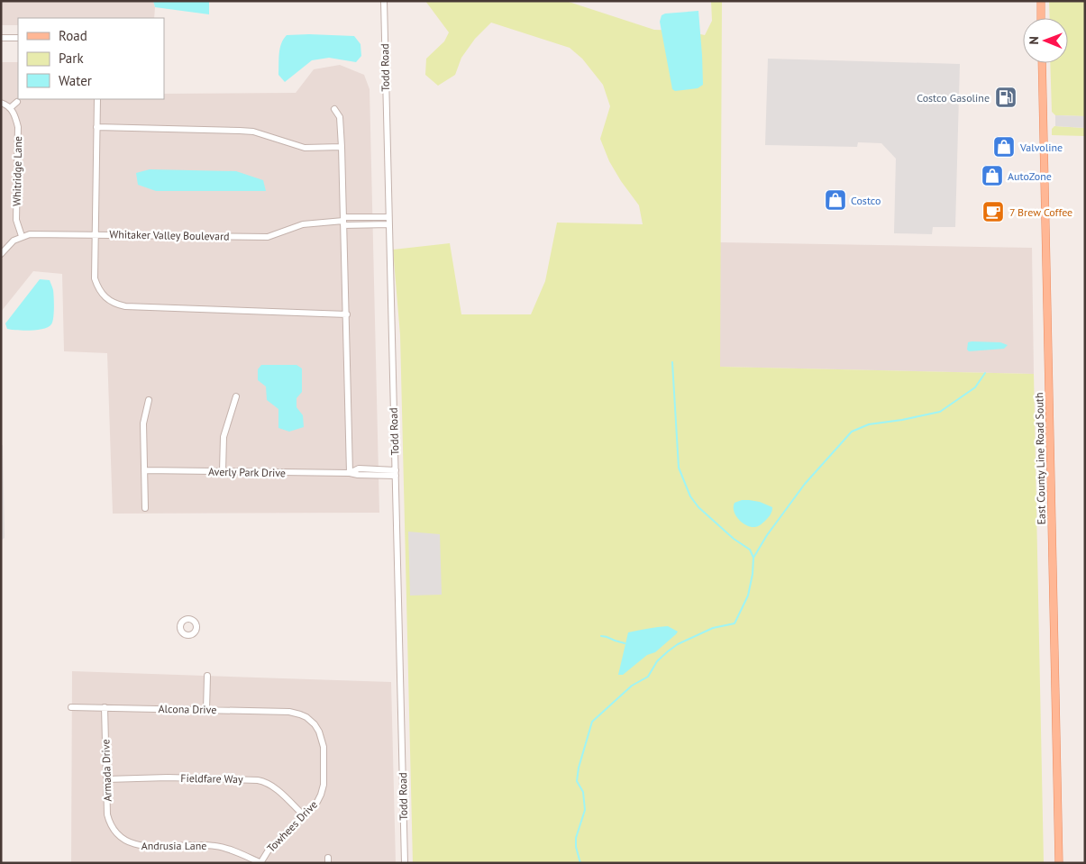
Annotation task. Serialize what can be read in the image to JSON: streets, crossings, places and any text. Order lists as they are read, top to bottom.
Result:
{
  "streets": {
    "main road": ["East County Line Road South"],
    "street": [
      "Todd Road",
      "Whitridge Lane",
      "Whitaker Valley Boulevard",
      "Averly Park Drive",
      "Alcona Drive",
      "Armada Drive",
      "Fieldfare Way",
      "Towhees Drive",
      "Andrusia Lane"
    ]
  },
  "crossings": [
    ["Todd Road", "Whitaker Valley Boulevard"],
    ["Todd Road", "Averly Park Drive"],
    ["Whitridge Lane", "Whitaker Valley Boulevard"],
    ["Alcona Drive", "Armada Drive"],
    ["Alcona Drive", "Towhees Drive"],
    ["Armada Drive", "Fieldfare Way"],
    ["Armada Drive", "Andrusia Lane"],
    ["Fieldfare Way", "Towhees Drive"],
    ["Towhees Drive", "Andrusia Lane"]
  ],
  "places": {
    "fuel station": ["Costco Gasoline"],
    "shop": ["Valvoline", "AutoZone", "Costco"],
    "cafe": ["7 Brew Coffee"]
  },
  "legend": ["Road", "Park", "Water"],
  "north": "left"
}
